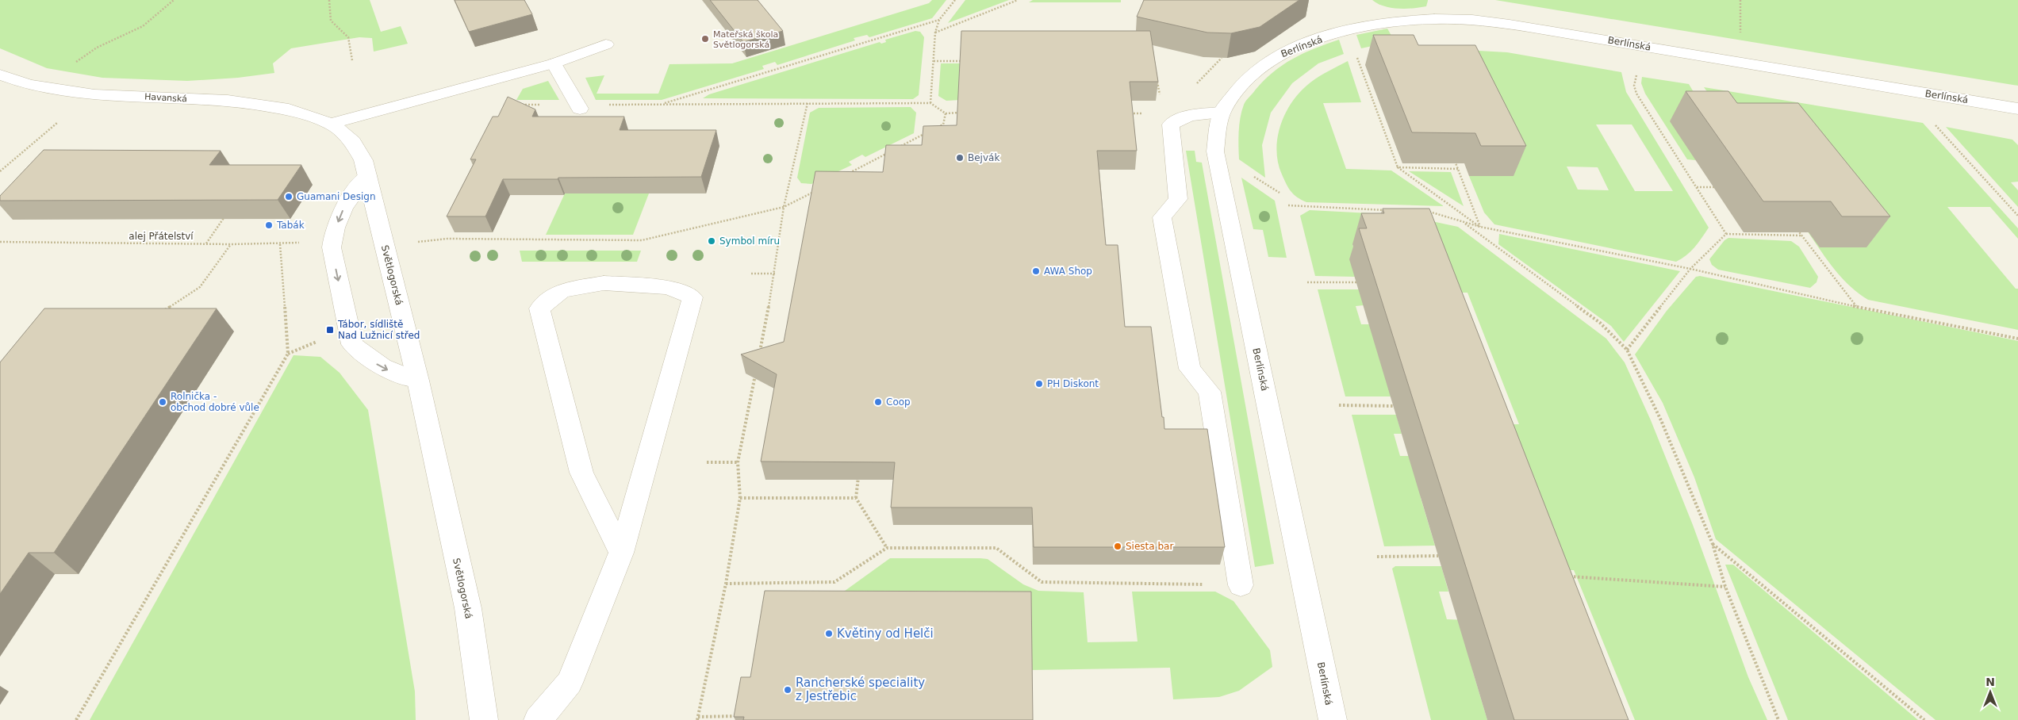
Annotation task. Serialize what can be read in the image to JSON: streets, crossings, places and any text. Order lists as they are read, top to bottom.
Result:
{
  "streets": {
    "street": ["Berlínská", "Havanská", "Světlogorská"],
    "path": ["alej Přátelství"]
  },
  "crossings": [
    ["Havanská", "Světlogorská"]
  ],
  "places": {
    "other": [
      "Mateřská škola Světlogorská",
      "Bejvák",
      "Guamani Design",
      "Tabák",
      "Symbol míru",
      "AWA Shop",
      "PH Diskont",
      "Rolnička - obchod dobré vůle",
      "Coop",
      "Siesta bar",
      "Květiny od Helči",
      "Rancherské speciality z Jestřebic"
    ],
    "transit": ["Tábor, sídliště Nad Lužnicí střed"]
  },
  "north": "top"
}
